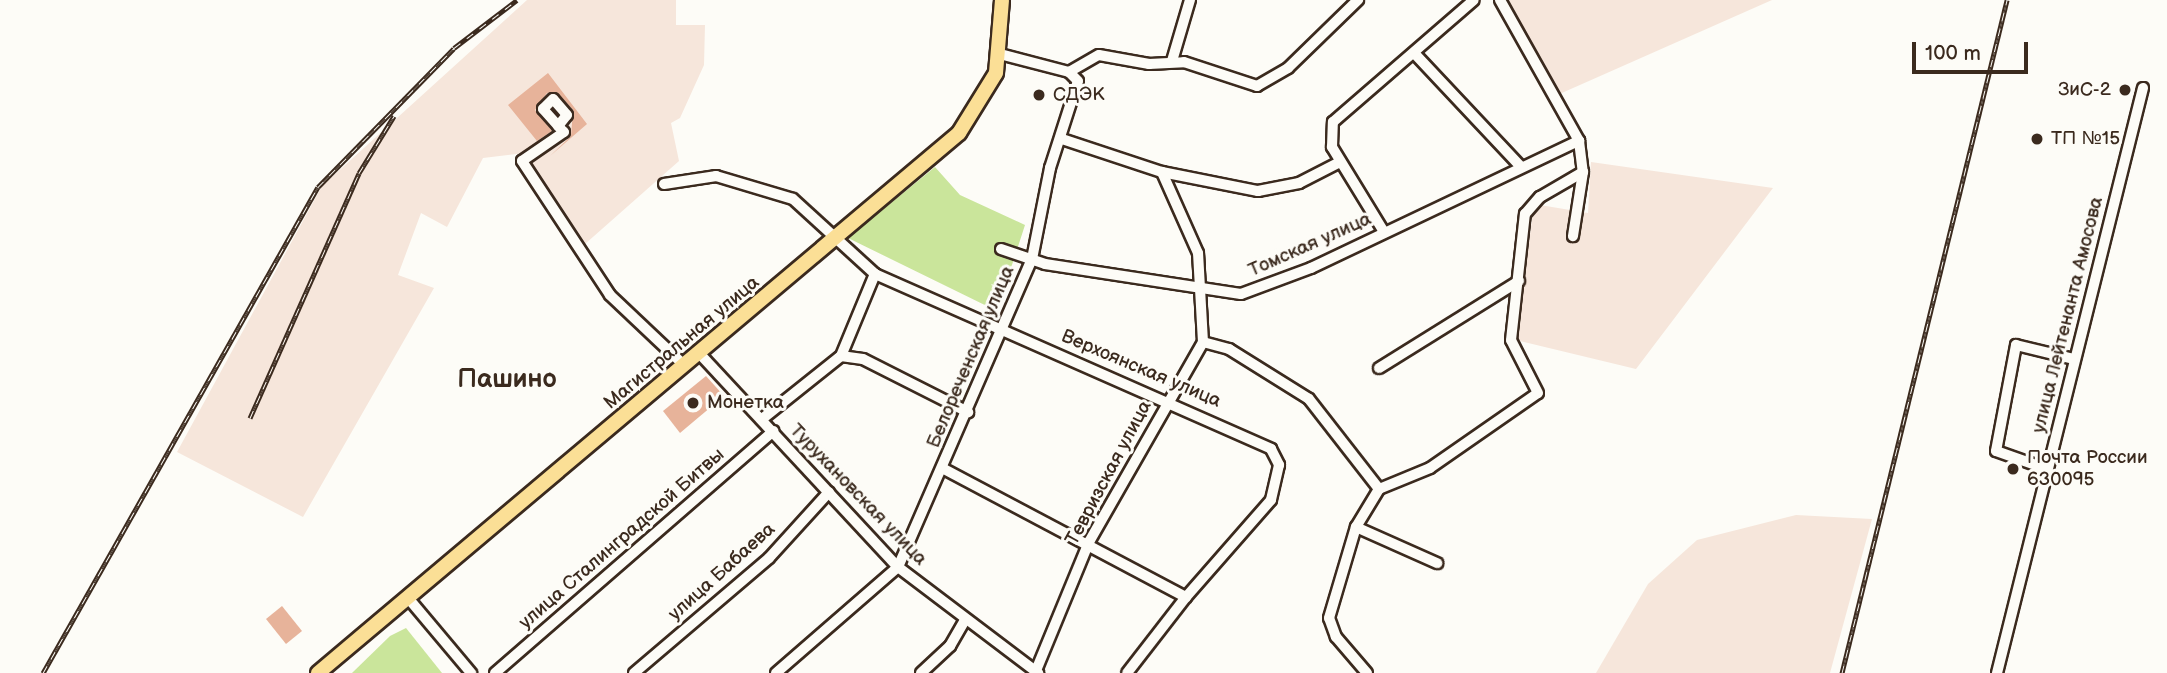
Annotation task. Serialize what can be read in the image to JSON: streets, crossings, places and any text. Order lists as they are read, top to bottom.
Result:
{
  "streets": {
    "main road": ["Магистральная улица"],
    "street": [
      "Томская улица",
      "улица Лейтенанта Амосова",
      "Белореченская улица",
      "Верхоянская улица",
      "Тевризская улица",
      "Турухановская улица",
      "улица Сталинградской Битвы",
      "улица Бабаева"
    ]
  },
  "crossings": [
    ["Томская улица", "Белореченская улица"],
    ["Магистральная улица", "Верхоянская улица"],
    ["Магистральная улица", "Турухановская улица"],
    ["Белореченская улица", "Верхоянская улица"],
    ["Белореченская улица", "Турухановская улица"],
    ["Верхоянская улица", "Тевризская улица"],
    ["Тевризская улица", "Турухановская улица"],
    ["Турухановская улица", "улица Сталинградской Битвы"],
    ["Турухановская улица", "улица Бабаева"]
  ],
  "districts": ["Пашино"],
  "places": [
    "ЗиС-2",
    "СДЭК",
    "ТП №15",
    "Монетка",
    "Почта России 630095"
  ],
  "scale_bar": "100 m"
}
